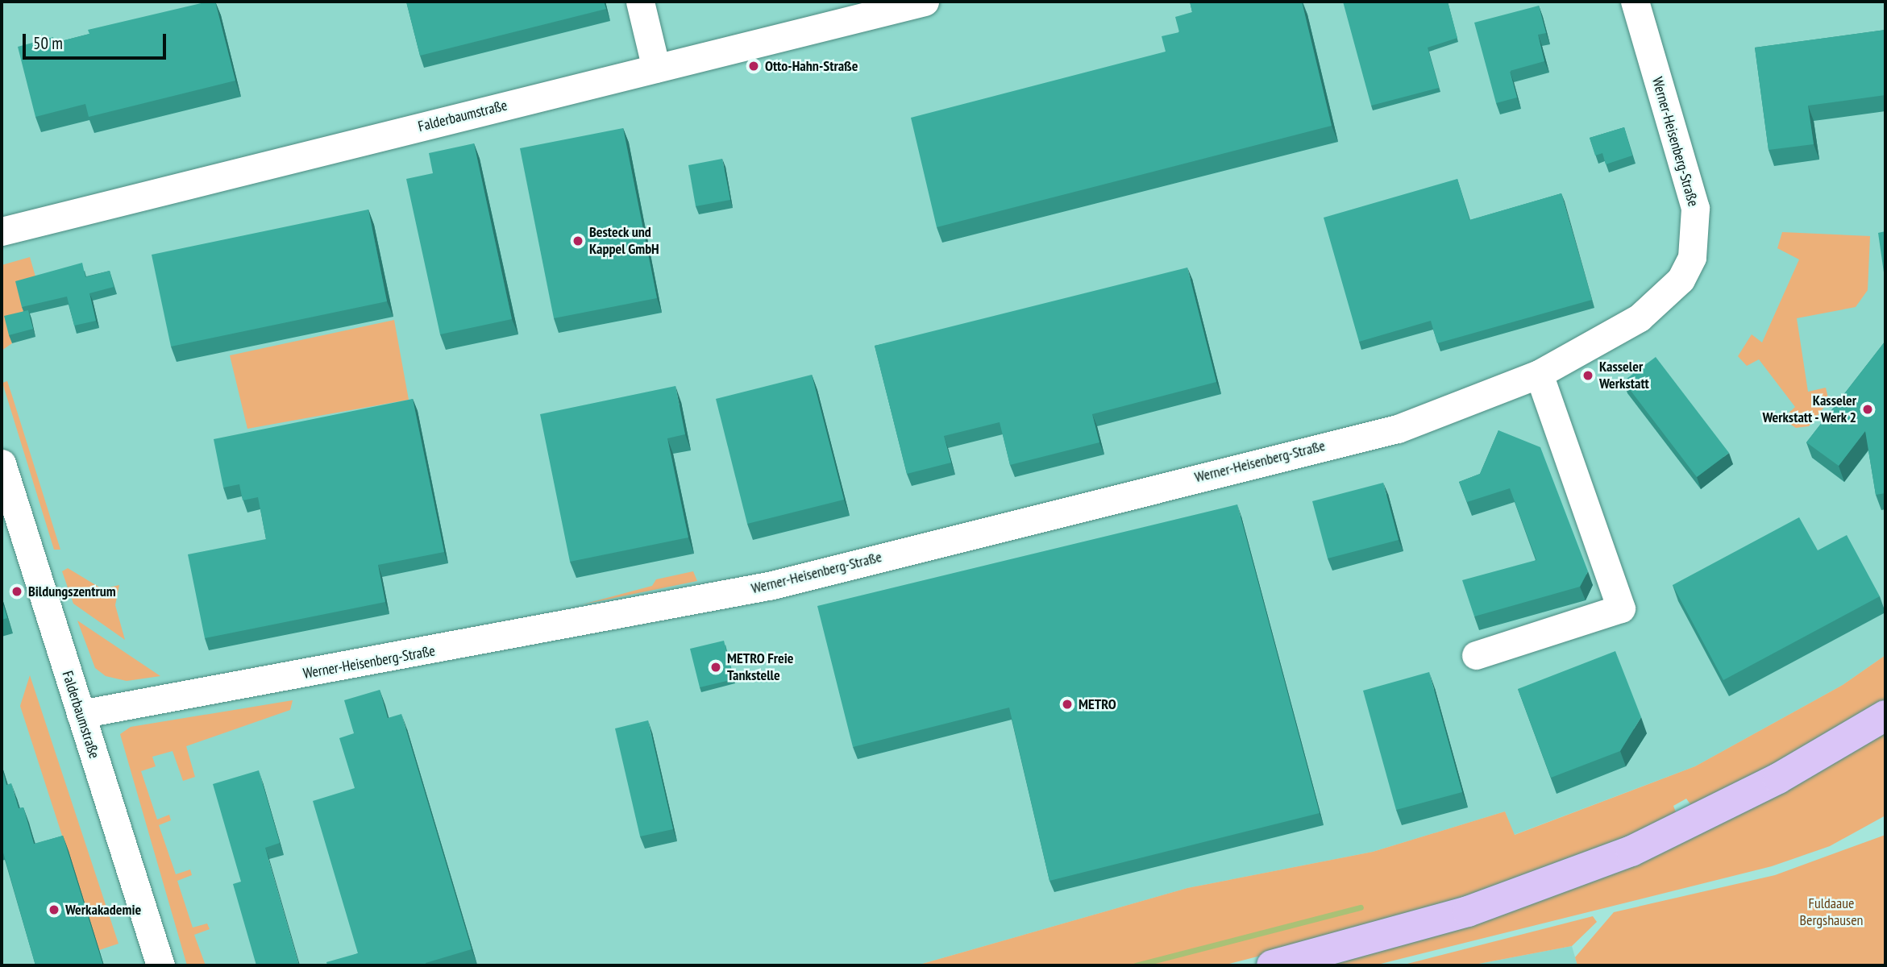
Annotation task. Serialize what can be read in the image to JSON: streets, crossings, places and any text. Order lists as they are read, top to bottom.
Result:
{
  "streets": {
    "street": ["Falderbaumstraße", "Werner-Heisenberg-Straße"]
  },
  "crossings": [
    ["Falderbaumstraße", "Werner-Heisenberg-Straße"]
  ],
  "parks": ["Fuldaaue Bergshausen"],
  "places": [
    "Otto-Hahn-Straße",
    "Besteck und Kappel GmbH",
    "Kasseler Werkstatt",
    "Kasseler Werkstatt - Werk 2",
    "Bildungszentrum",
    "METRO Freie Tankstelle",
    "METRO",
    "Werkakademie"
  ],
  "scale_bar": "50 m"
}
